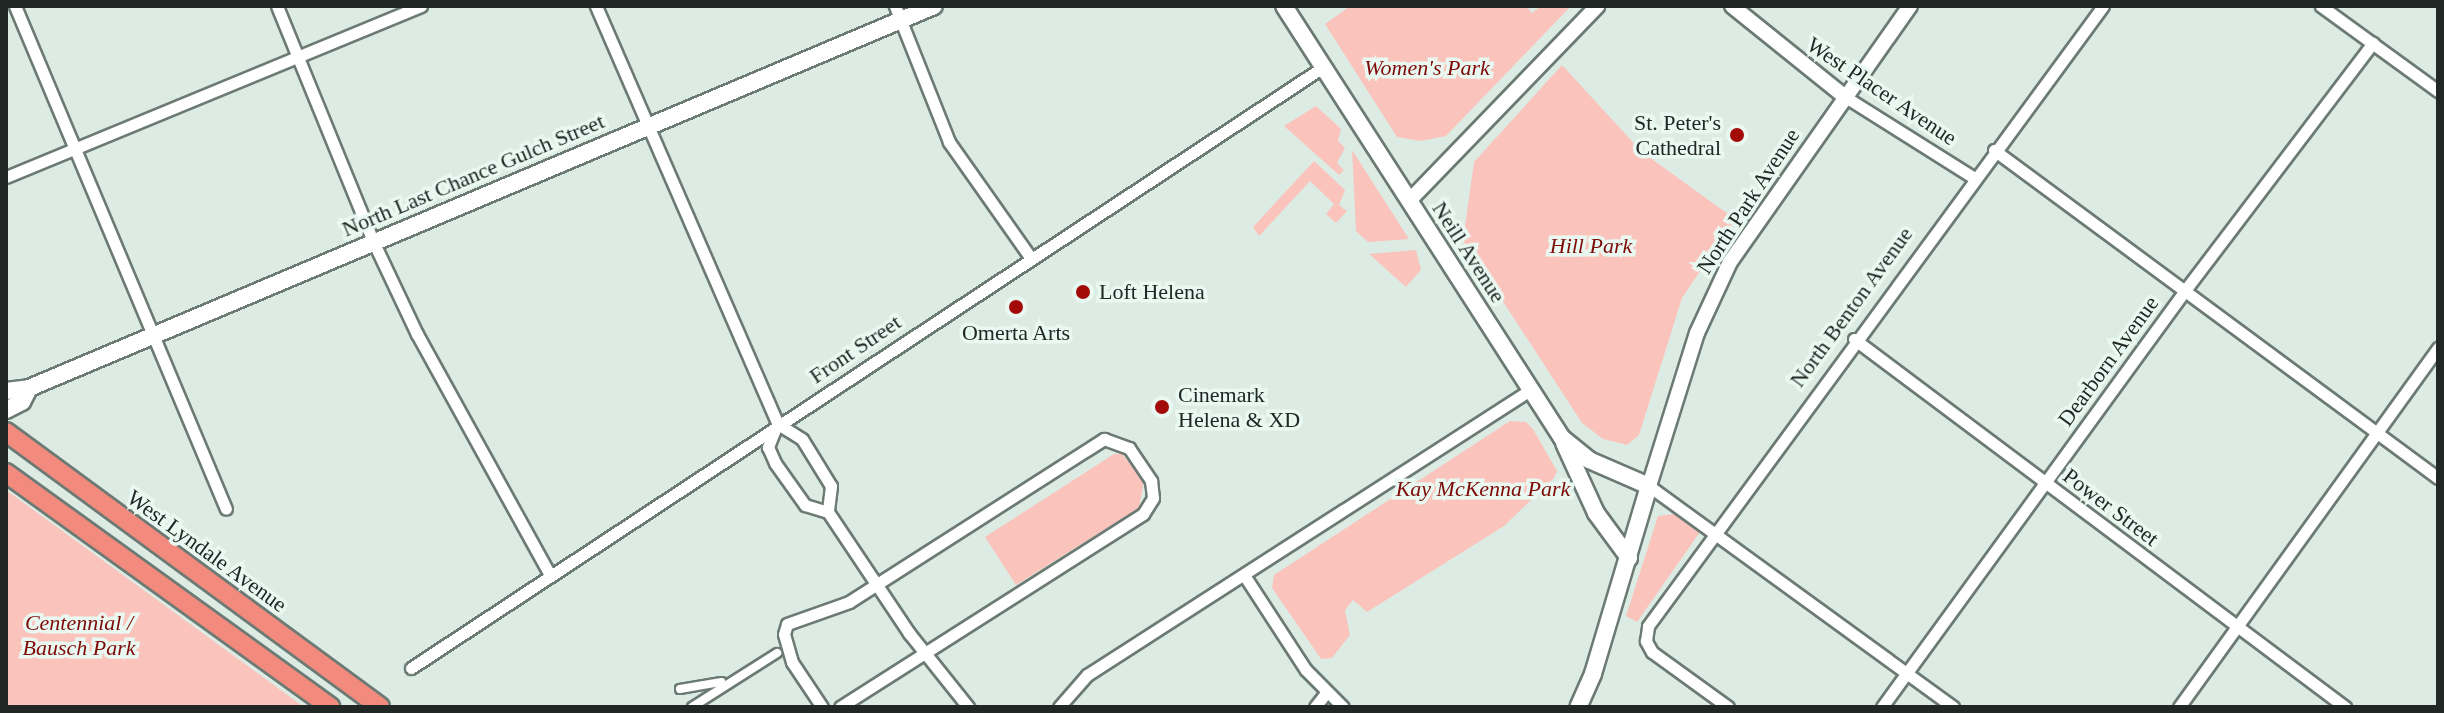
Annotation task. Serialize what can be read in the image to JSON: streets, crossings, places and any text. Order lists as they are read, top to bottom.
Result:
{
  "streets": {
    "highway": ["West Lyndale Avenue"],
    "main road": ["North Last Chance Gulch Street", "North Park Avenue", "Neill Avenue"],
    "street": [
      "West Placer Avenue",
      "North Benton Avenue",
      "Front Street",
      "Dearborn Avenue",
      "Power Street"
    ]
  },
  "crossings": [
    ["West Placer Avenue", "North Park Avenue"],
    ["West Placer Avenue", "North Benton Avenue"],
    ["North Park Avenue", "Neill Avenue"],
    ["Neill Avenue", "Front Street"],
    ["North Benton Avenue", "Power Street"],
    ["Dearborn Avenue", "Power Street"]
  ],
  "parks": [
    "Women's Park",
    "Hill Park",
    "Kay McKenna Park",
    "Centennial / Bausch Park"
  ],
  "places": [
    "St. Peter's Cathedral",
    "Loft Helena",
    "Omerta Arts",
    "Cinemark Helena & XD"
  ]
}
